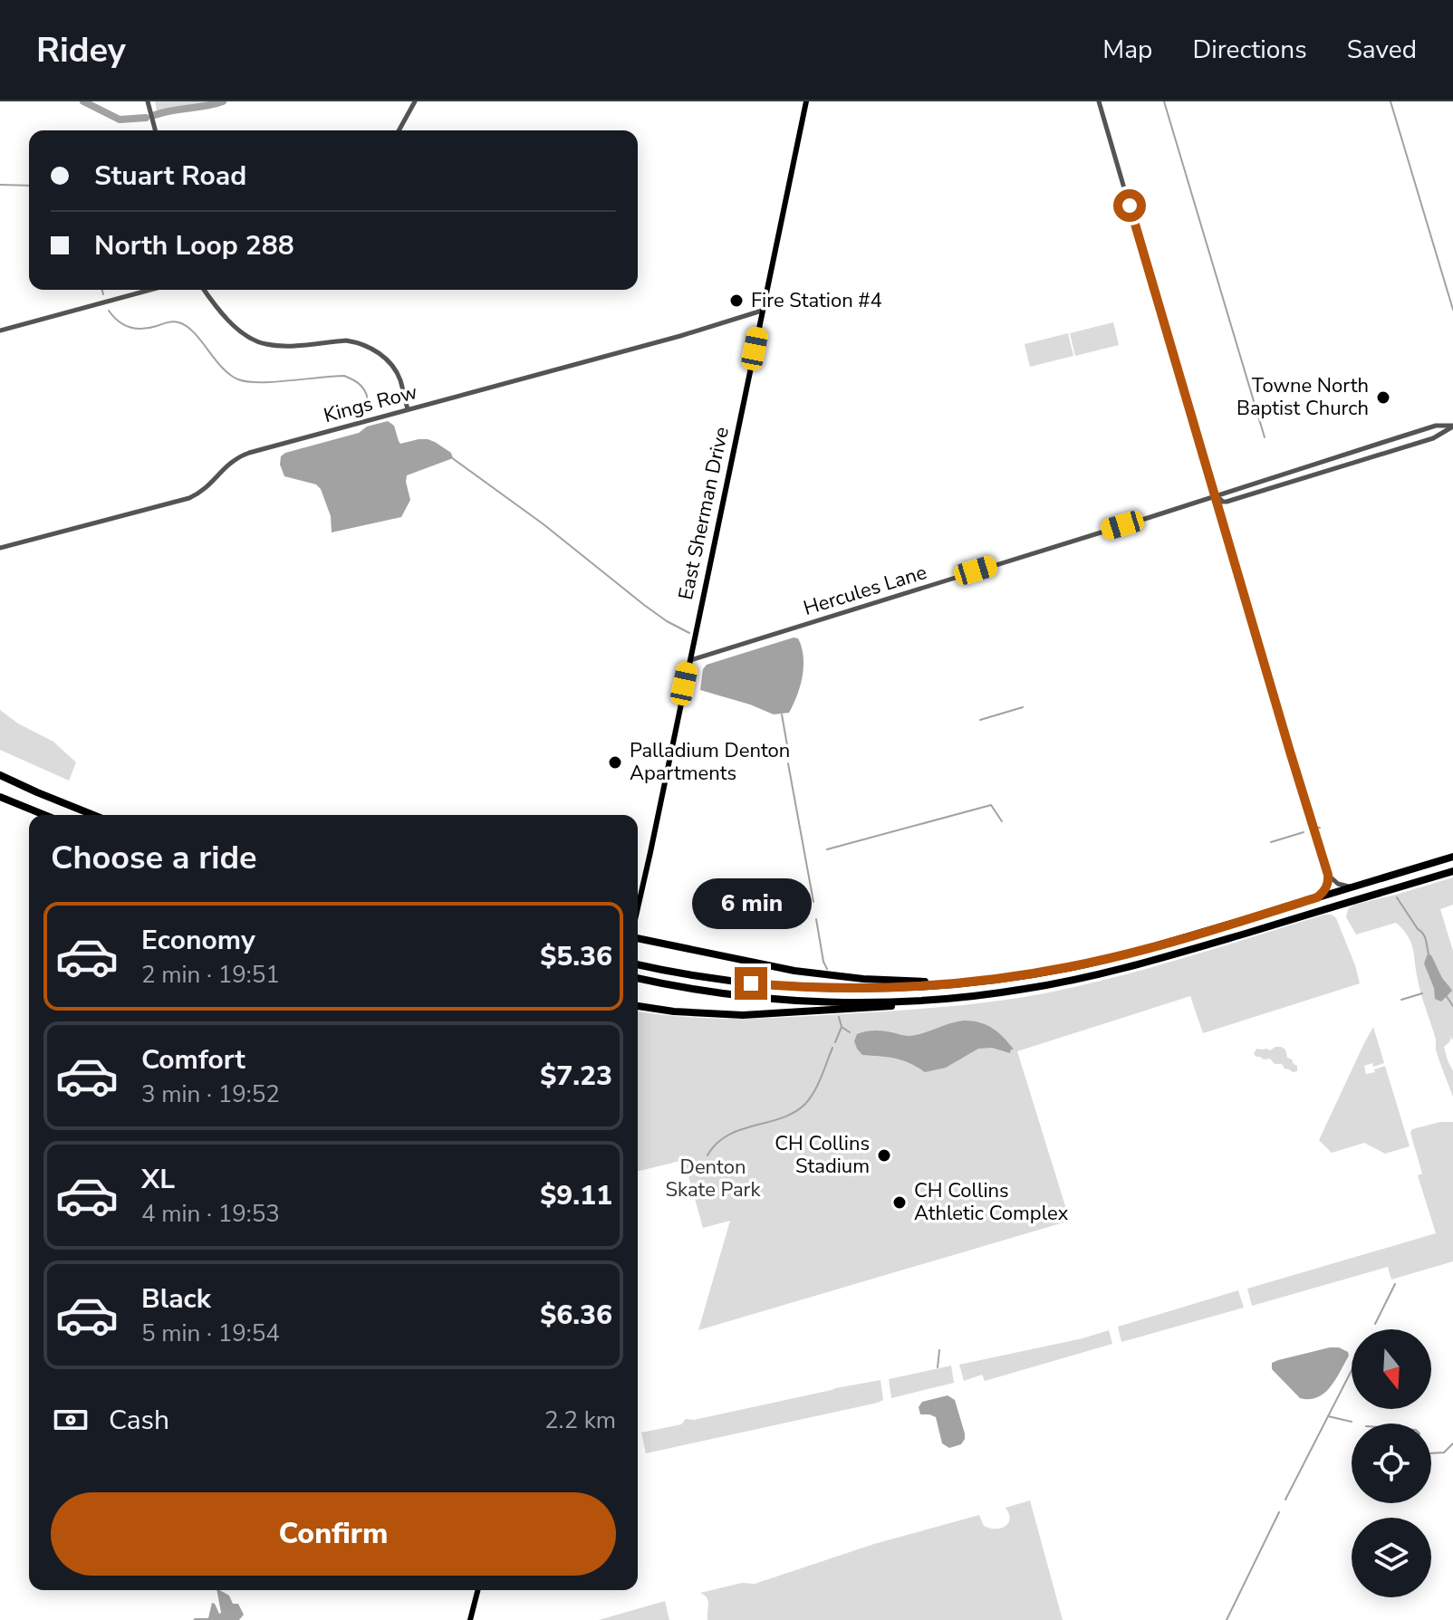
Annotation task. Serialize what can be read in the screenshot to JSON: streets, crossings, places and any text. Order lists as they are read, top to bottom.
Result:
{
  "streets": {
    "main road": ["East Sherman Drive"],
    "street": ["Kings Row", "Hercules Lane"]
  },
  "crossings": [
    ["Kings Row", "East Sherman Drive"],
    ["East Sherman Drive", "Hercules Lane"]
  ],
  "parks": ["Denton Skate Park"],
  "places": [
    "Fire Station #4",
    "Towne North Baptist Church",
    "Palladium Denton Apartments",
    "CH Collins Stadium",
    "CH Collins Athletic Complex"
  ],
  "north": "bottom",
  "page": {
    "header": "Ridey",
    "nav": ["Map", "Directions", "Saved"],
    "banner": ["Stuart Road", "North Loop 288"],
    "heading": "Choose a ride",
    "bubble": "6 min",
    "list": [
      {
        "name": "Economy",
        "note": "2 min · 19:51",
        "value": "$5.36"
      },
      {
        "name": "Comfort",
        "note": "3 min · 19:52",
        "value": "$7.23"
      },
      {
        "name": "XL",
        "note": "4 min · 19:53",
        "value": "$9.11"
      },
      {
        "name": "Black",
        "note": "5 min · 19:54",
        "value": "$6.36"
      }
    ],
    "pay": ["Cash", "2.2 km"],
    "buttons": "Confirm"
  }
}
